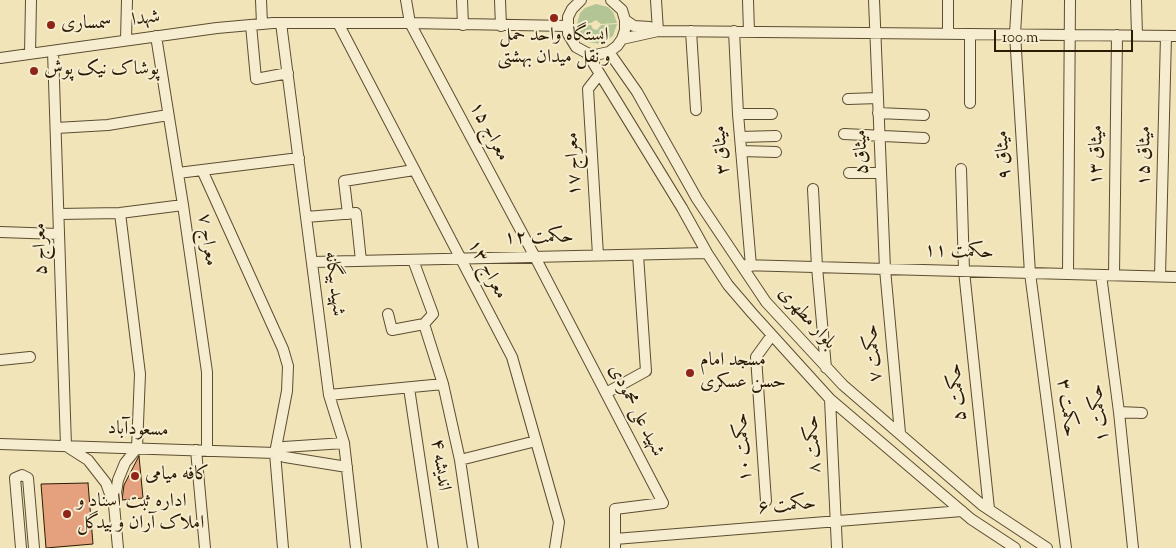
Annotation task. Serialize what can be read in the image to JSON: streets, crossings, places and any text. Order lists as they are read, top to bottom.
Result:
{
  "streets": {
    "street": [
      "شهدا",
      "معراج ۱۵",
      "میثاق ۳",
      "میثاق۵",
      "میثاق ۹",
      "میثاق ۱۳",
      "میثاق ۱۵",
      "معراج ۱۷",
      "حکمت ۱۲",
      "معراج ۷",
      "معراج ۵",
      "حکمت ۱۱",
      "معراج ۱۳",
      "شهید بیگانه",
      "بلوار مطهری",
      "حکمت ۷",
      "حکمت ۵",
      "حکمت ۳",
      "شهید علی محمودی",
      "حکمت ۱",
      "مسعودآباد",
      "حکمت ۸",
      "حکمت ۱۰",
      "اندیشه ۴",
      "حکمت ۶"
    ]
  },
  "crossings": [
    ["شهدا", "معراج ۱۵"],
    ["شهدا", "معراج ۷"],
    ["شهدا", "معراج ۵"],
    ["شهدا", "معراج ۱۳"],
    ["شهدا", "شهید بیگانه"],
    ["شهدا", "بلوار مطهری"],
    ["معراج ۱۵", "حکمت ۱۲"],
    ["معراج ۱۵", "شهید علی محمودی"],
    ["میثاق ۳", "حکمت ۱۱"],
    ["میثاق ۳", "بلوار مطهری"],
    ["میثاق۵", "حکمت ۱۱"],
    ["میثاق۵", "حکمت ۷"],
    ["میثاق ۹", "حکمت ۱۱"],
    ["میثاق ۹", "حکمت ۳"],
    ["میثاق ۱۳", "حکمت ۱۱"],
    ["میثاق ۱۵", "حکمت ۱۱"],
    ["معراج ۱۷", "حکمت ۱۲"],
    ["معراج ۱۷", "بلوار مطهری"],
    ["حکمت ۱۲", "معراج ۱۳"],
    ["حکمت ۱۲", "شهید بیگانه"],
    ["حکمت ۱۲", "بلوار مطهری"],
    ["حکمت ۱۲", "شهید علی محمودی"],
    ["معراج ۷", "مسعودآباد"],
    ["معراج ۵", "مسعودآباد"],
    ["حکمت ۱۱", "بلوار مطهری"],
    ["حکمت ۱۱", "حکمت ۷"],
    ["حکمت ۱۱", "حکمت ۵"],
    ["حکمت ۱۱", "حکمت ۳"],
    ["حکمت ۱۱", "حکمت ۱"],
    ["شهید بیگانه", "مسعودآباد"],
    ["بلوار مطهری", "حکمت ۷"],
    ["بلوار مطهری", "حکمت ۵"],
    ["بلوار مطهری", "حکمت ۸"],
    ["بلوار مطهری", "حکمت ۱۰"],
    ["بلوار مطهری", "حکمت ۶"],
    ["شهید علی محمودی", "حکمت ۶"],
    ["حکمت ۸", "حکمت ۶"]
  ],
  "places": [
    "ایستگاه واحد حمل و نقل میدان بهشتی",
    "سمساری",
    "پوشاک نیک پوش",
    "مسجد امام حسن عسکری",
    "کافه میامی",
    "اداره ثبت اسناد و املاک آران و بیدگل"
  ],
  "scale_bar": "100 m"
}
